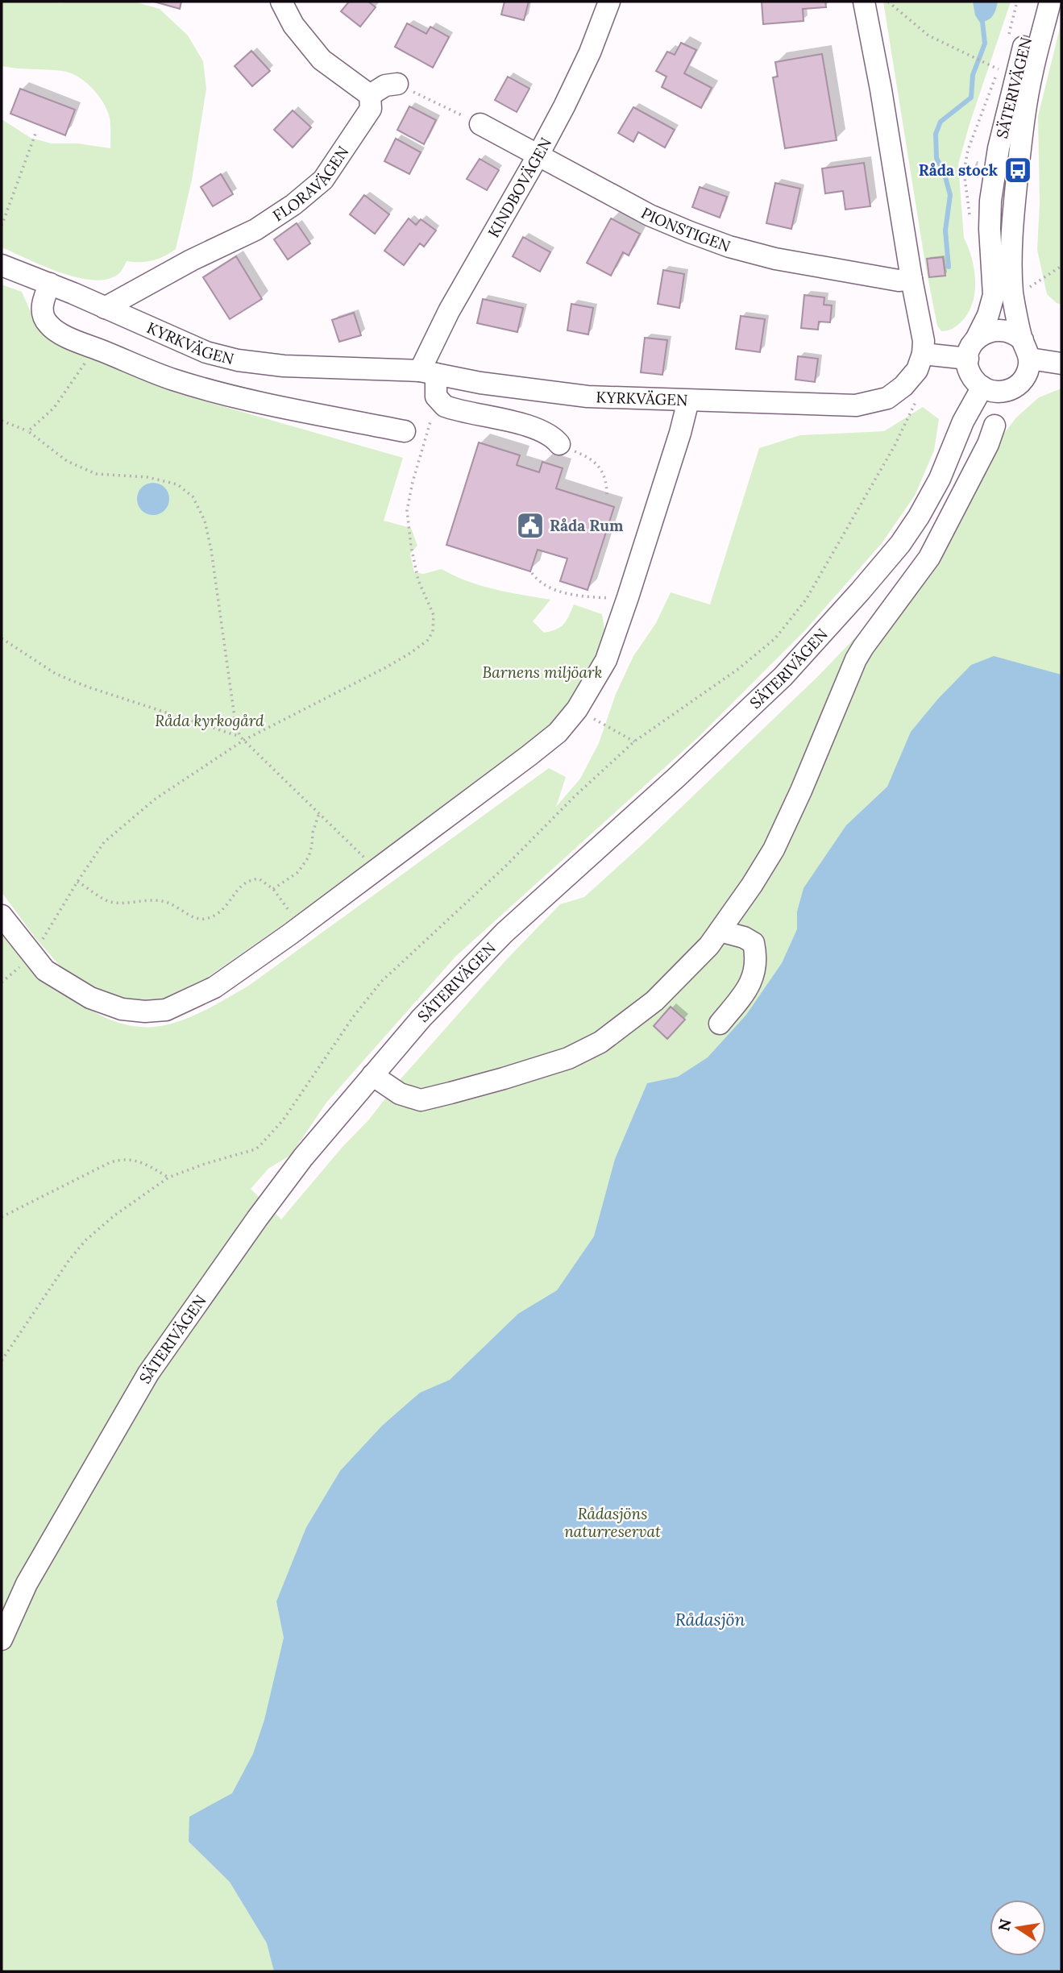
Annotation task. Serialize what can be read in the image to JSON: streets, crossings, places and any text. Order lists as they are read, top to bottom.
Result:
{
  "streets": {
    "street": [
      "SÄTERIVÄGEN",
      "FLORAVÄGEN",
      "KINDBOVÄGEN",
      "PIONSTIGEN",
      "KYRKVÄGEN"
    ]
  },
  "crossings": [
    ["FLORAVÄGEN", "KYRKVÄGEN"],
    ["KINDBOVÄGEN", "PIONSTIGEN"],
    ["KINDBOVÄGEN", "KYRKVÄGEN"],
    ["PIONSTIGEN", "KYRKVÄGEN"]
  ],
  "water": ["Rådasjön"],
  "parks": ["Barnens miljöark", "Råda kyrkogård", "Rådasjöns naturreservat"],
  "places": {
    "bus stop": ["Råda stock"],
    "public building": ["Råda Rum"]
  },
  "north": "left"
}
